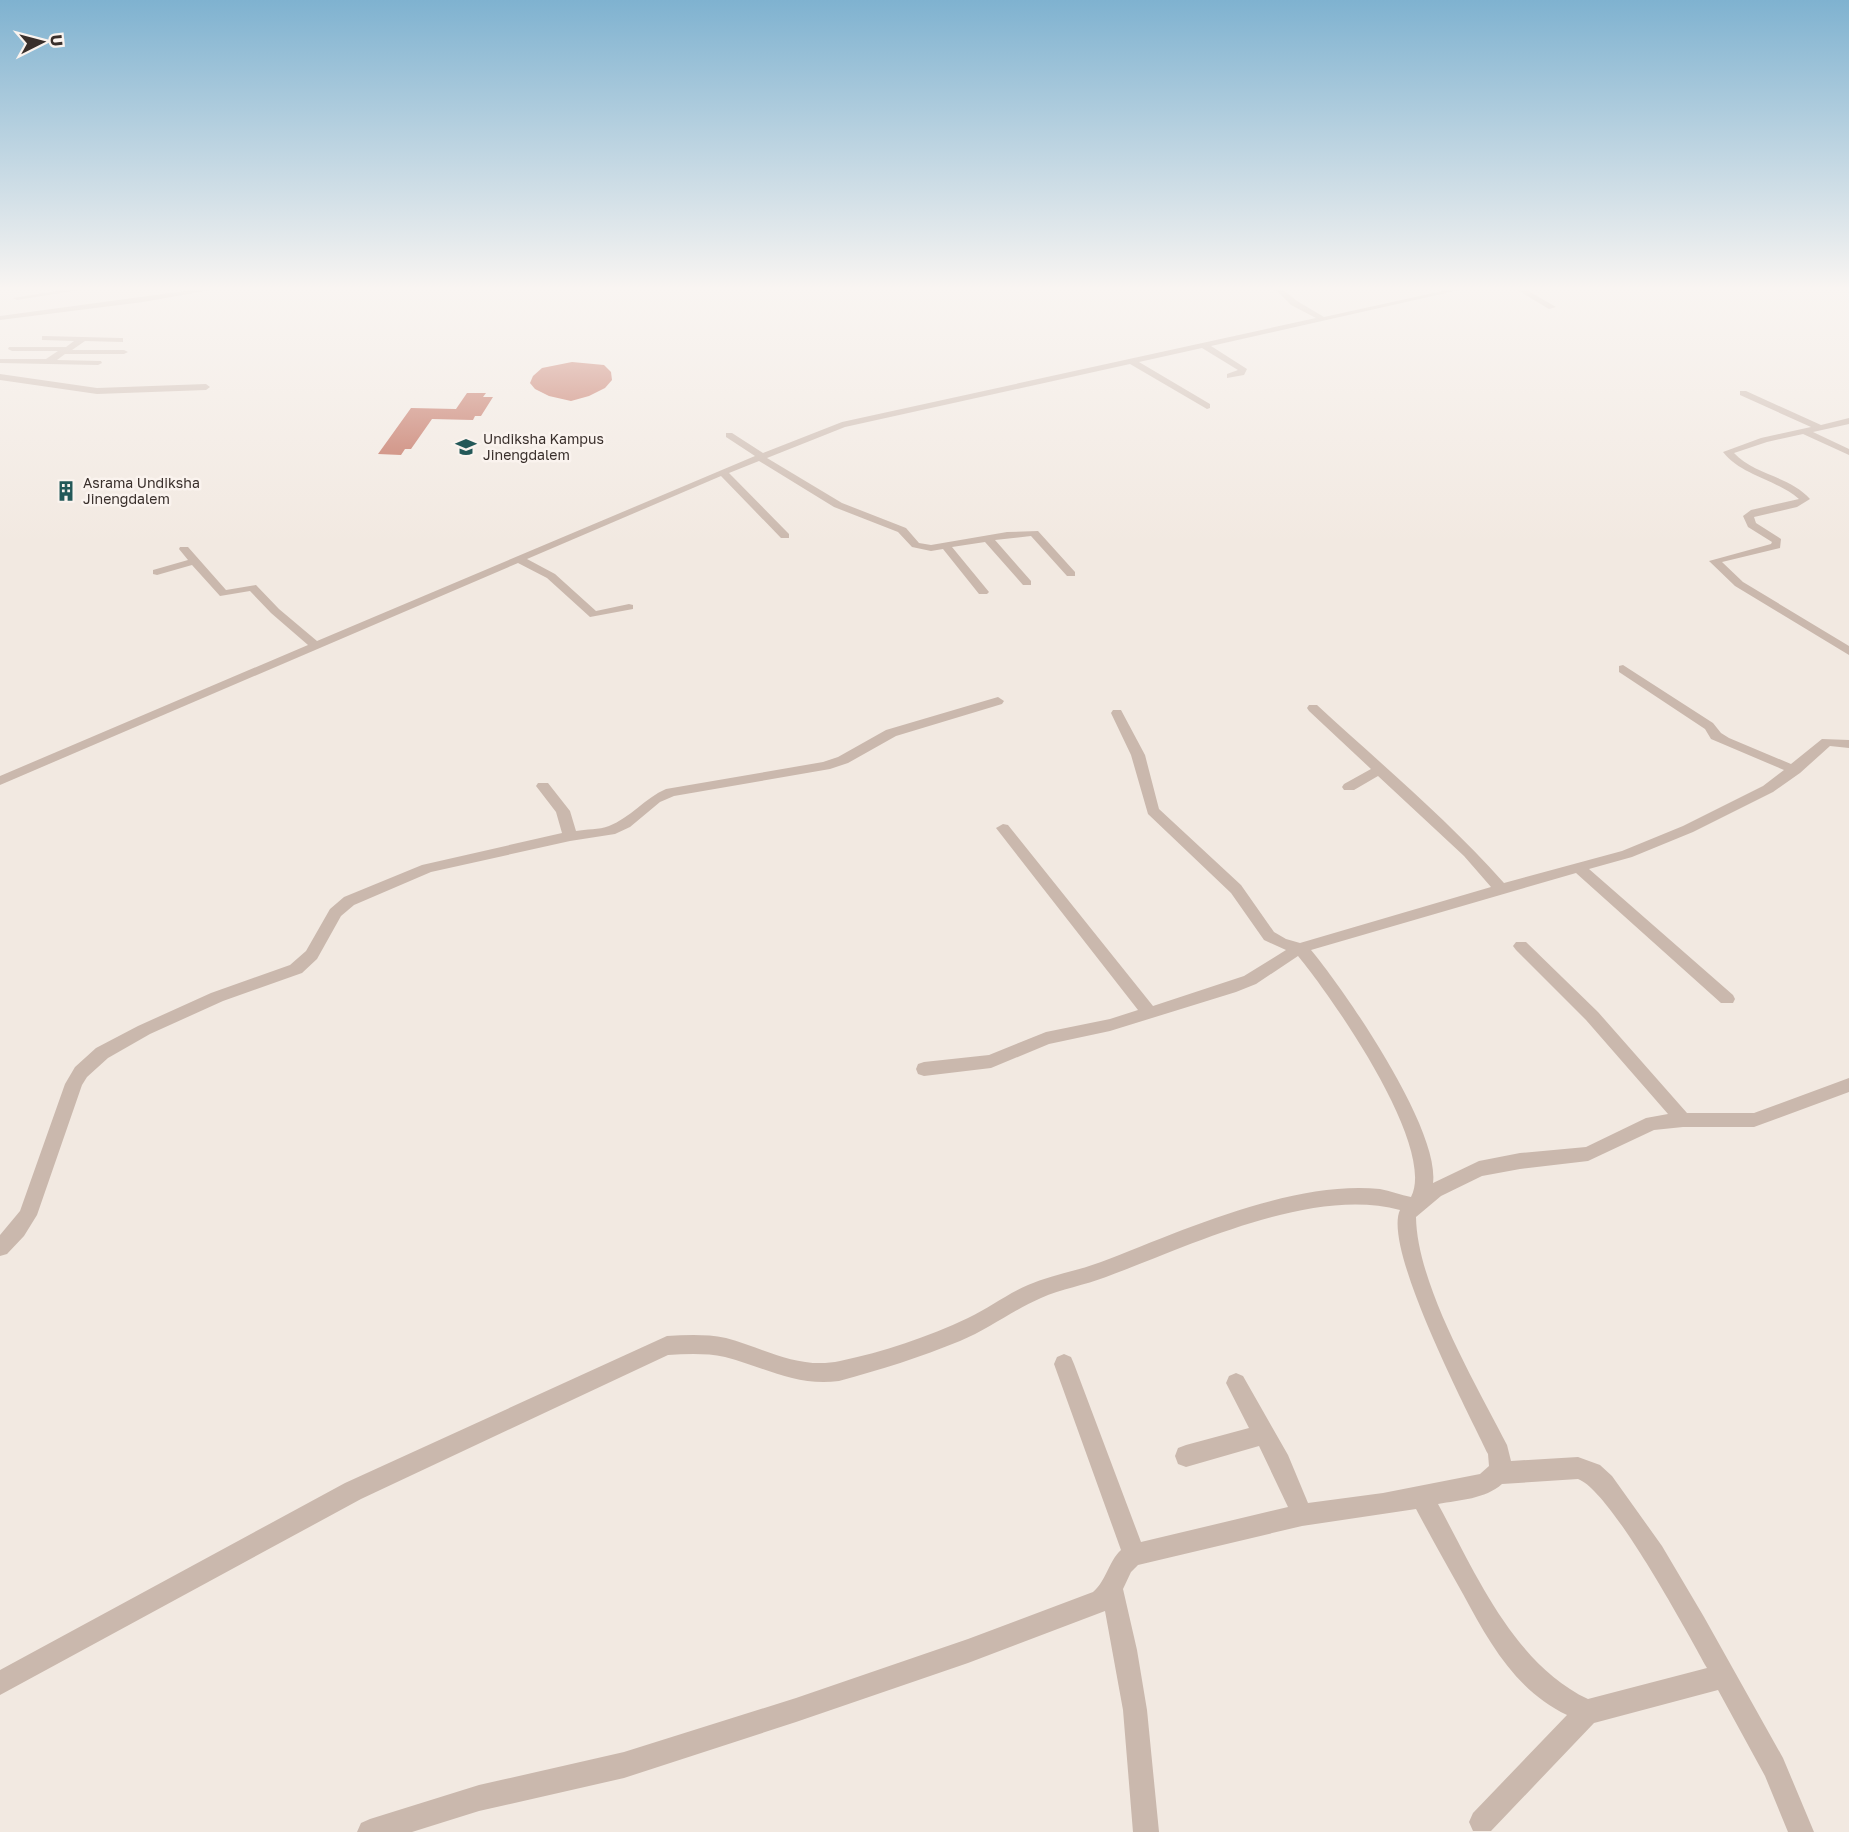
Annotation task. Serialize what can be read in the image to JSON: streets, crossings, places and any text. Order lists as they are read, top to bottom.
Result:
{
  "places": {
    "school or university": ["Undiksha Kampus Jinengdalem"],
    "building": ["Asrama Undiksha Jinengdalem"]
  },
  "north": "right"
}
